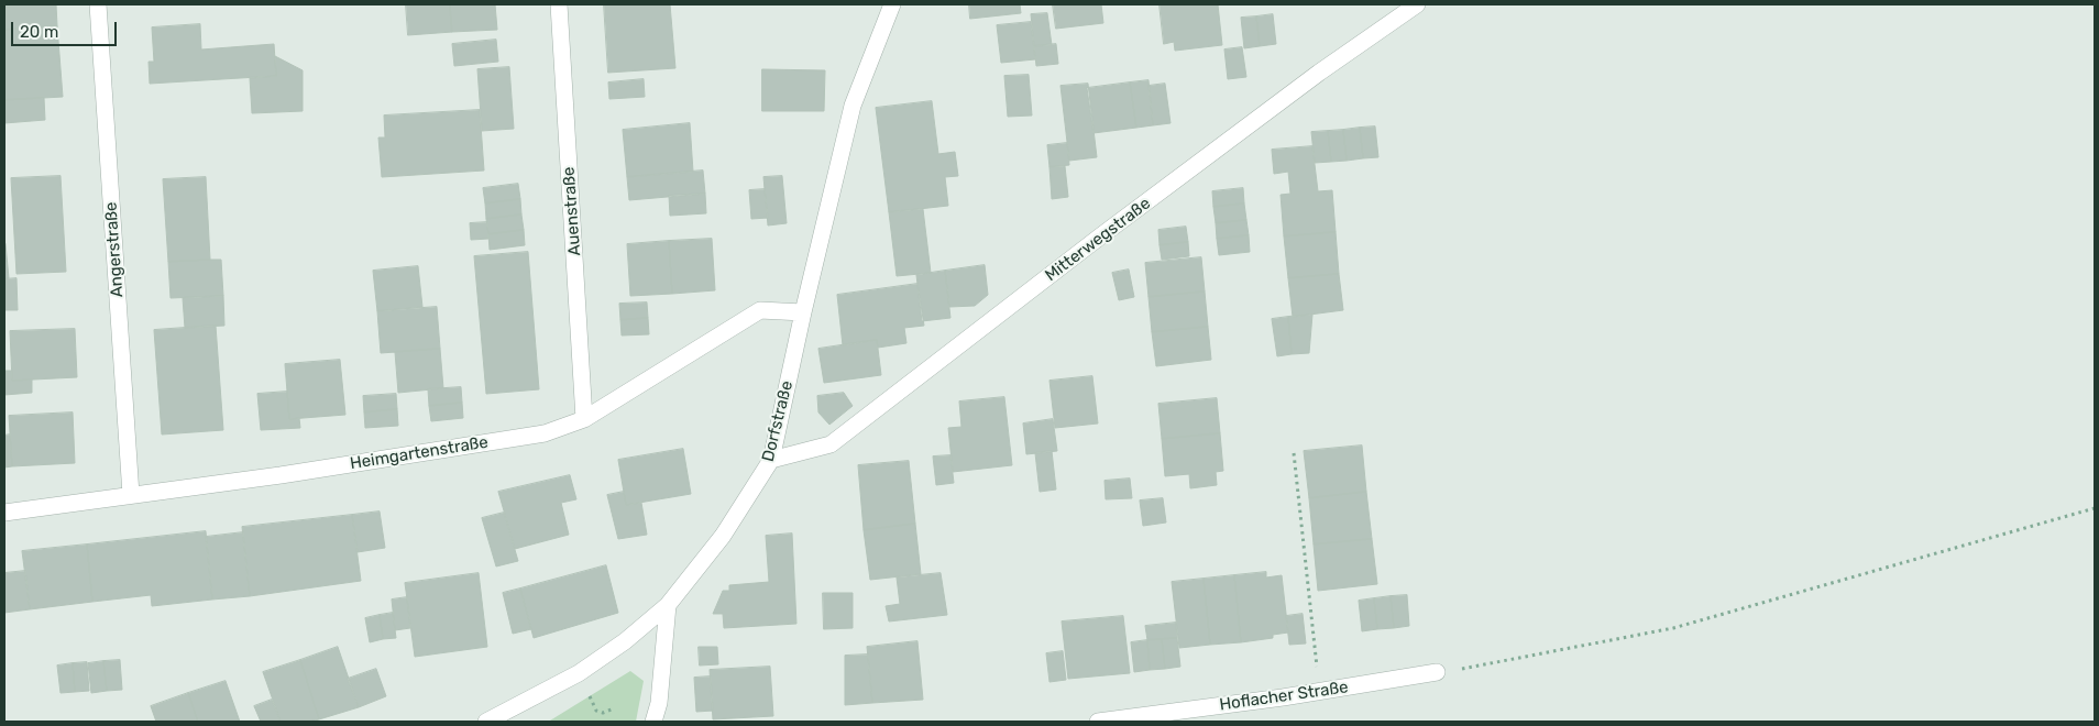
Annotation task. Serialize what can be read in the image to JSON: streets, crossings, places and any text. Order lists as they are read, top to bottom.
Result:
{
  "streets": {
    "street": [
      "Auenstraße",
      "Mitterwegstraße",
      "Angerstraße",
      "Dorfstraße",
      "Heimgartenstraße",
      "Hoflacher Straße"
    ]
  },
  "crossings": [
    ["Auenstraße", "Heimgartenstraße"],
    ["Mitterwegstraße", "Dorfstraße"],
    ["Angerstraße", "Heimgartenstraße"],
    ["Dorfstraße", "Heimgartenstraße"]
  ],
  "scale_bar": "20 m"
}
